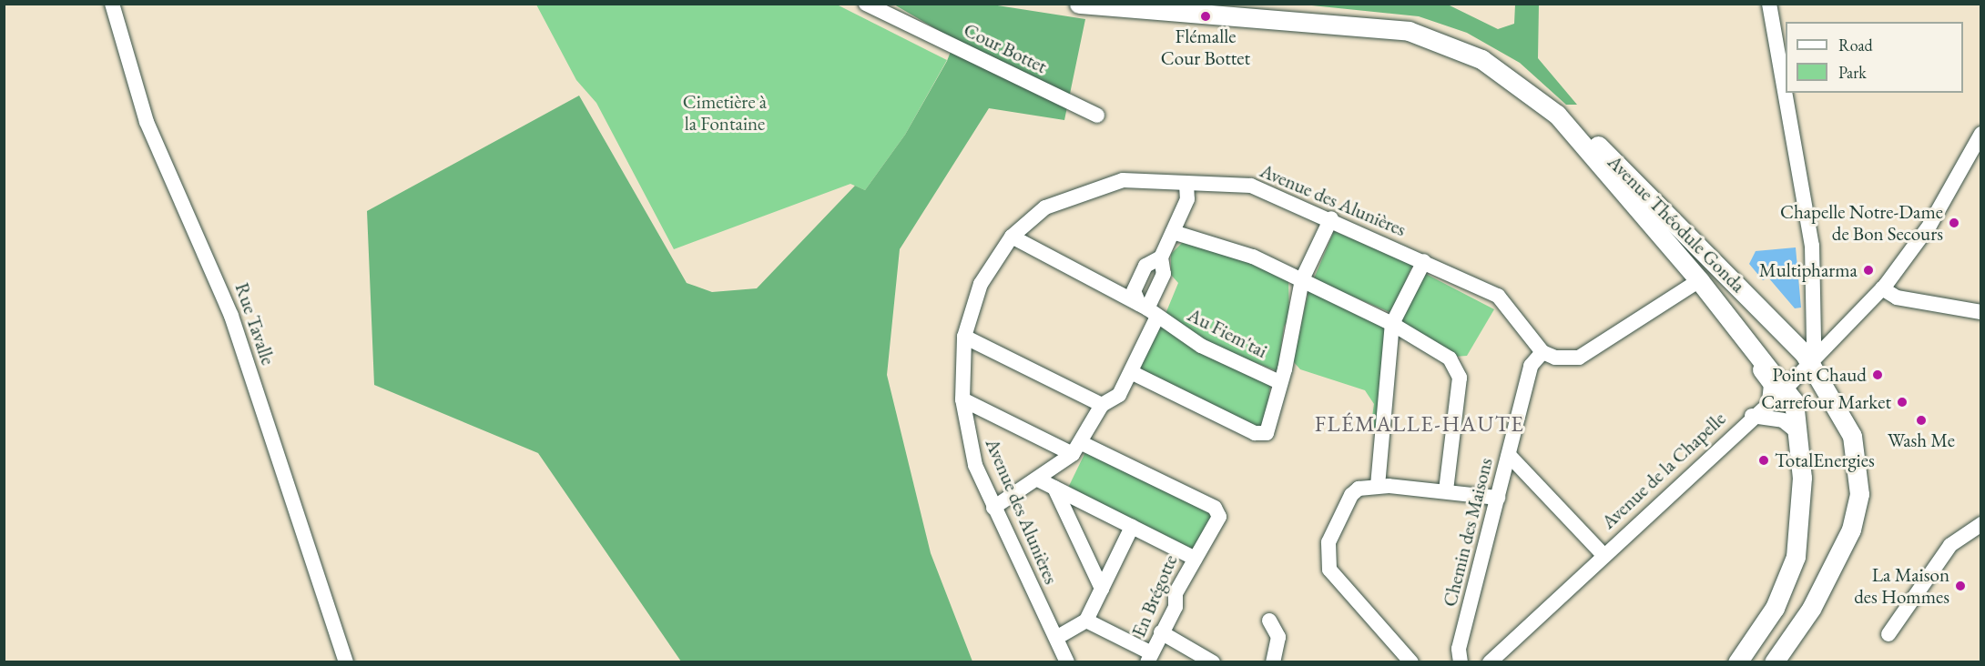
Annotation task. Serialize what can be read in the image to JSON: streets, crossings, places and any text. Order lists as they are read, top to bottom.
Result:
{
  "streets": {
    "main road": ["Avenue Théodule Gonda"],
    "street": [
      "Cour Bottet",
      "Avenue des Alunières",
      "Rue Tavalle",
      "Au Fiem'tai",
      "Avenue de la Chapelle",
      "Chemin des Maisons",
      "En Brégotte"
    ]
  },
  "crossings": [
    ["Avenue des Alunières", "Au Fiem'tai"],
    ["Avenue des Alunières", "Chemin des Maisons"],
    ["Avenue Théodule Gonda", "Avenue de la Chapelle"],
    ["Avenue de la Chapelle", "Chemin des Maisons"]
  ],
  "districts": ["FLÉMALLE-HAUTE"],
  "parks": ["Cimetière à la Fontaine"],
  "places": [
    "Flémalle Cour Bottet",
    "Chapelle Notre-Dame de Bon Secours",
    "Multipharma",
    "Point Chaud",
    "Carrefour Market",
    "Wash Me",
    "TotalEnergies",
    "La Maison des Hommes"
  ],
  "legend": ["Road", "Park"]
}
